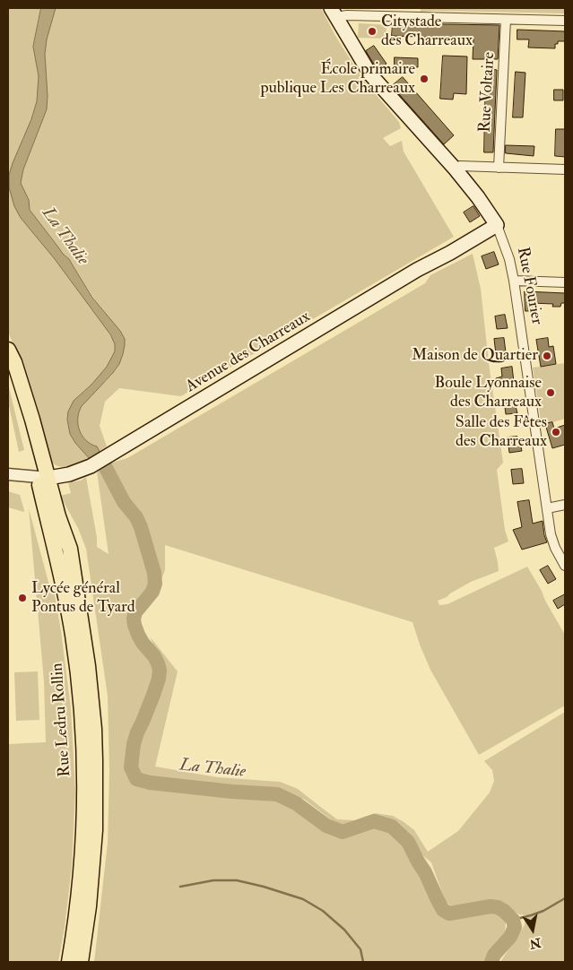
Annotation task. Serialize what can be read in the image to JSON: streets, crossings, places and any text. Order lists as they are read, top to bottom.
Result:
{
  "streets": {
    "main road": ["Rue Fourier", "Avenue des Charreaux", "Rue Ledru Rollin"],
    "street": ["Rue Voltaire"]
  },
  "crossings": [
    ["Rue Fourier", "Avenue des Charreaux"],
    ["Avenue des Charreaux", "Rue Ledru Rollin"]
  ],
  "water": ["La Thalie"],
  "places": [
    "Citystade des Charreaux",
    "École primaire publique Les Charreaux",
    "Maison de Quartier",
    "Boule Lyonnaise des Charreaux",
    "Salle des Fêtes des Charreaux",
    "Lycée général Pontus de Tyard"
  ],
  "north": "bottom"
}
